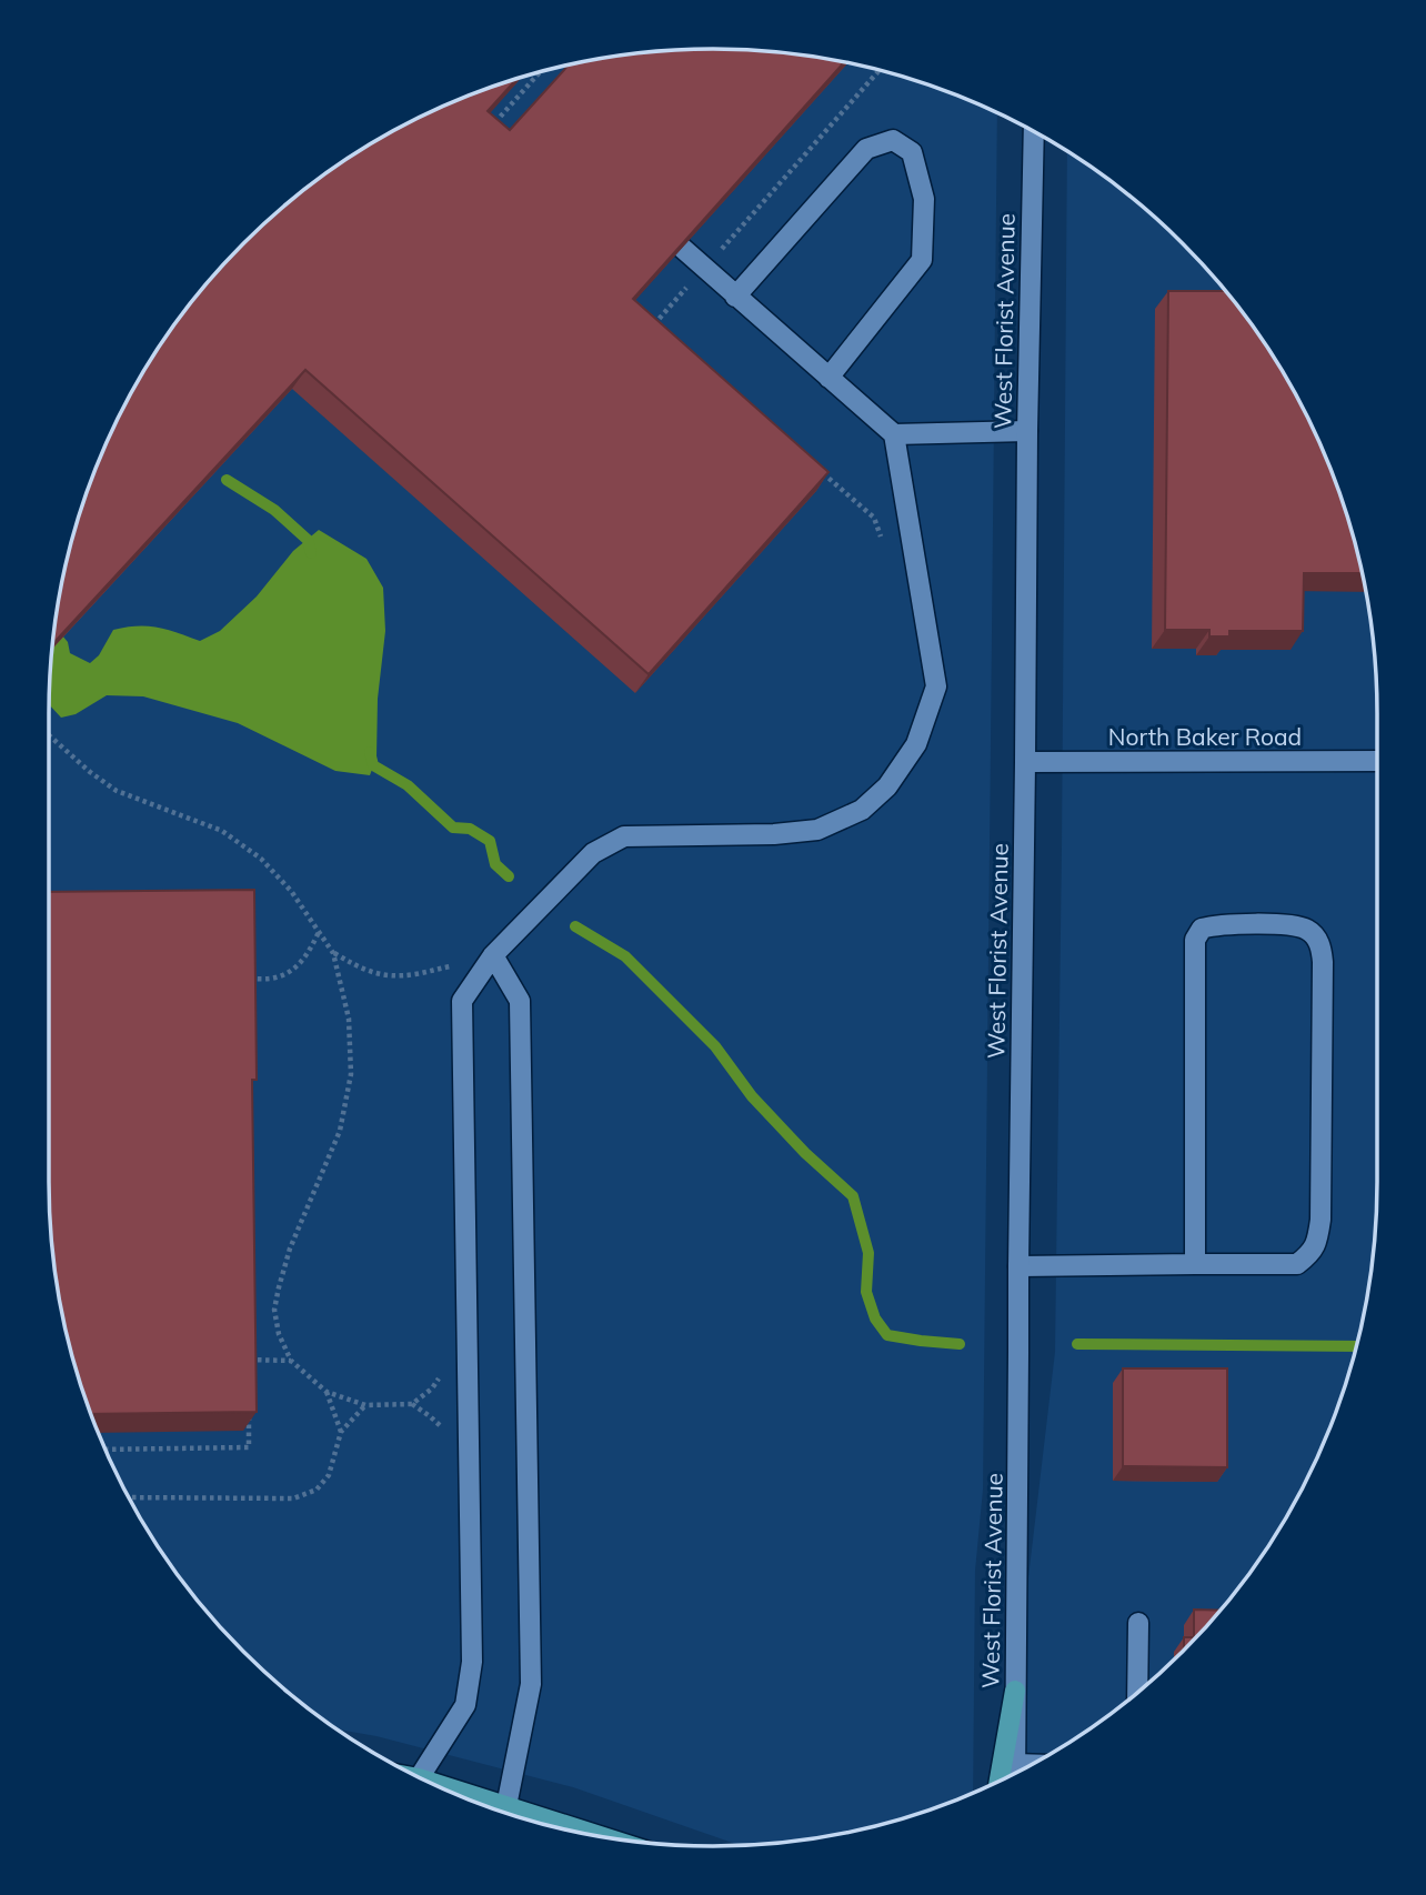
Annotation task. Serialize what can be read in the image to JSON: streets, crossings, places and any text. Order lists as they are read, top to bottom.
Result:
{
  "streets": {
    "street": ["West Florist Avenue", "North Baker Road"]
  },
  "crossings": [
    ["West Florist Avenue", "North Baker Road"]
  ]
}
